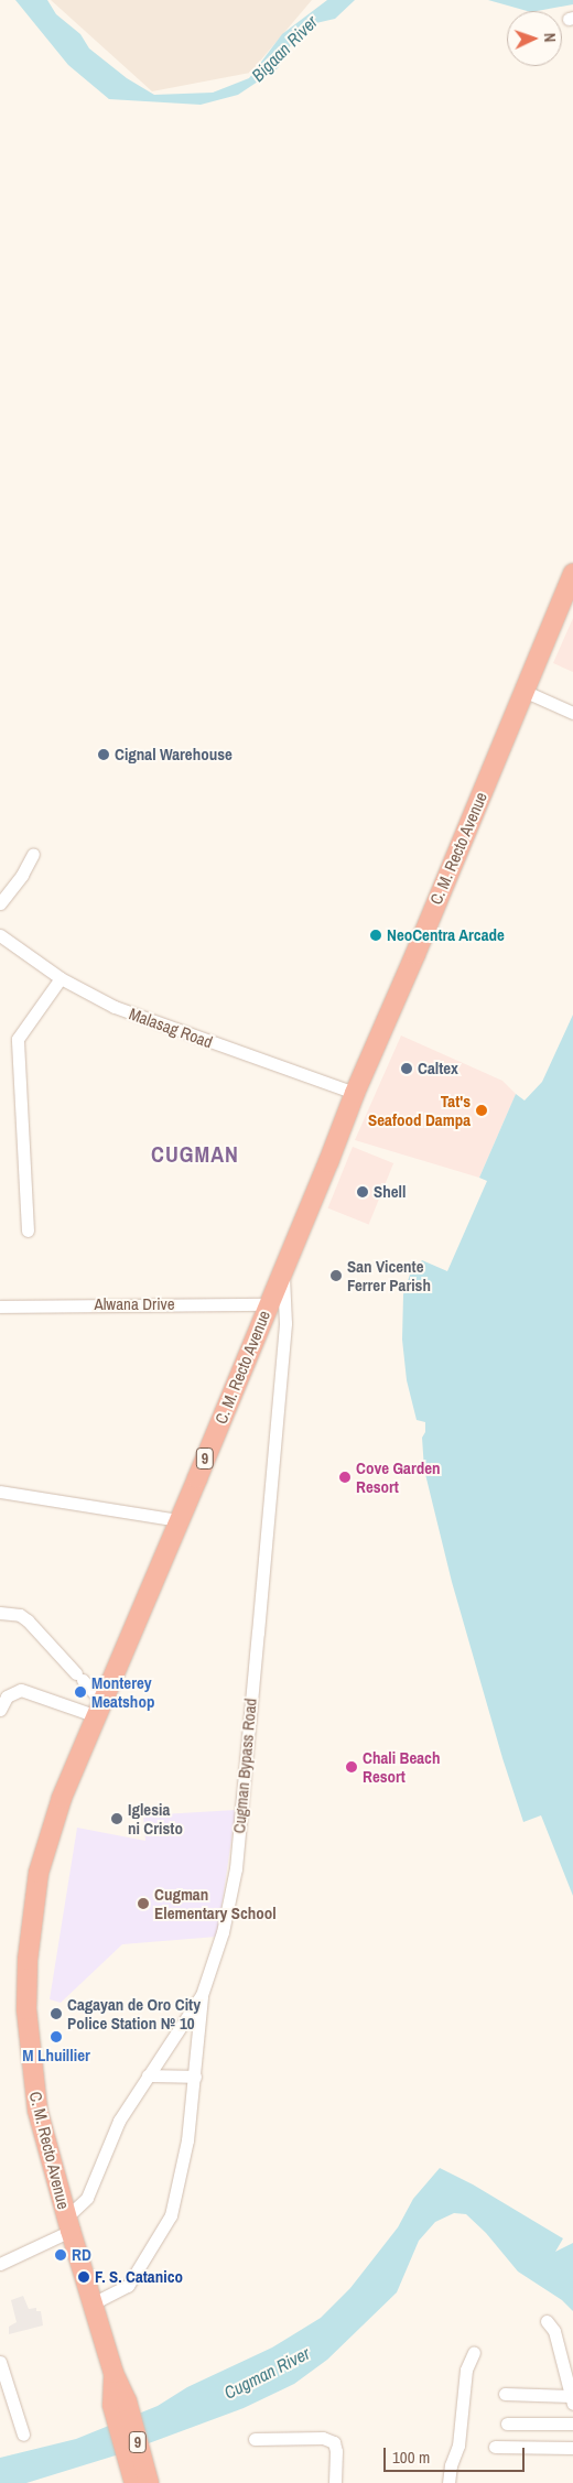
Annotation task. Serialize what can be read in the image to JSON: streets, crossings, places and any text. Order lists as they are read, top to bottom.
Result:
{
  "streets": {
    "highway": ["C. M. Recto Avenue", "9"],
    "street": ["Malasag Road", "Alwana Drive", "Cugman Bypass Road"]
  },
  "crossings": [
    ["C. M. Recto Avenue", "Malasag Road"],
    ["C. M. Recto Avenue", "Alwana Drive"],
    ["C. M. Recto Avenue", "Cugman Bypass Road"]
  ],
  "districts": ["CUGMAN"],
  "water": ["Bigaan River", "Cugman River"],
  "places": [
    "Cignal Warehouse",
    "NeoCentra Arcade",
    "Caltex",
    "Tat's Seafood Dampa",
    "Shell",
    "San Vicente Ferrer Parish",
    "Cove Garden Resort",
    "Monterey Meatshop",
    "Chali Beach Resort",
    "Iglesia ni Cristo",
    "Cugman Elementary School",
    "Cagayan de Oro City Police Station № 10",
    "M Lhuillier",
    "RD",
    "F. S. Catanico"
  ],
  "scale_bar": "100 m",
  "north": "right"
}
